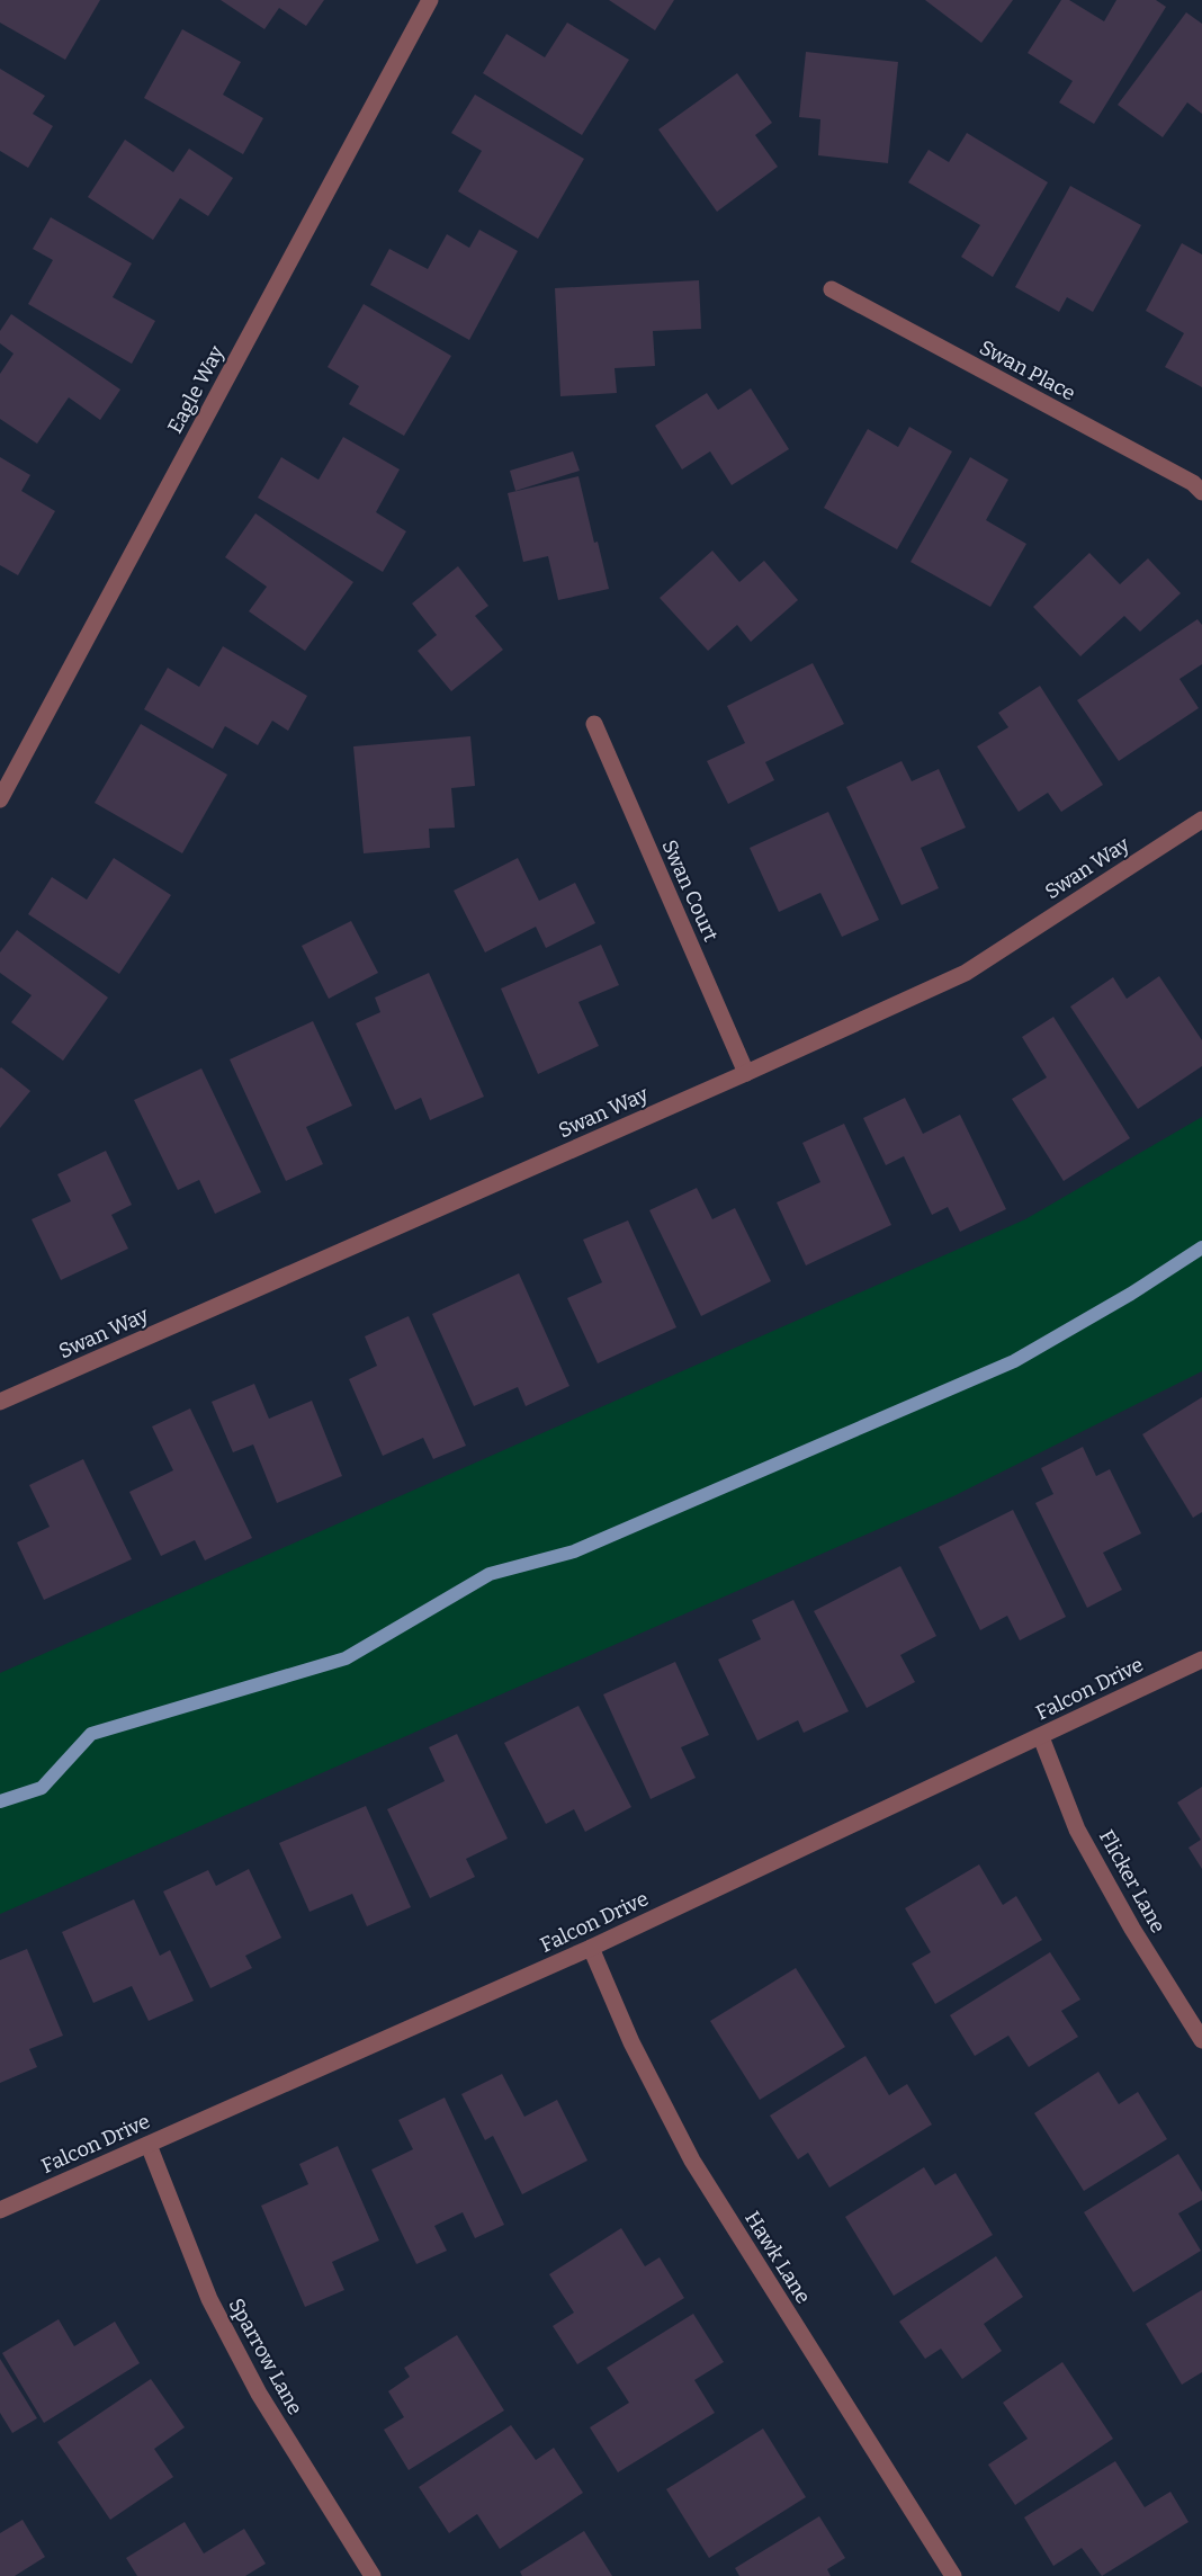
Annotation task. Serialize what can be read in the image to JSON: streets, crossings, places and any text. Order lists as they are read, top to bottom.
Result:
{
  "streets": {
    "street": [
      "Swan Place",
      "Eagle Way",
      "Swan Way",
      "Swan Court",
      "Falcon Drive",
      "Flicker Lane",
      "Hawk Lane",
      "Sparrow Lane"
    ]
  },
  "crossings": [
    ["Swan Way", "Swan Court"],
    ["Falcon Drive", "Flicker Lane"],
    ["Falcon Drive", "Hawk Lane"],
    ["Falcon Drive", "Sparrow Lane"]
  ]
}
